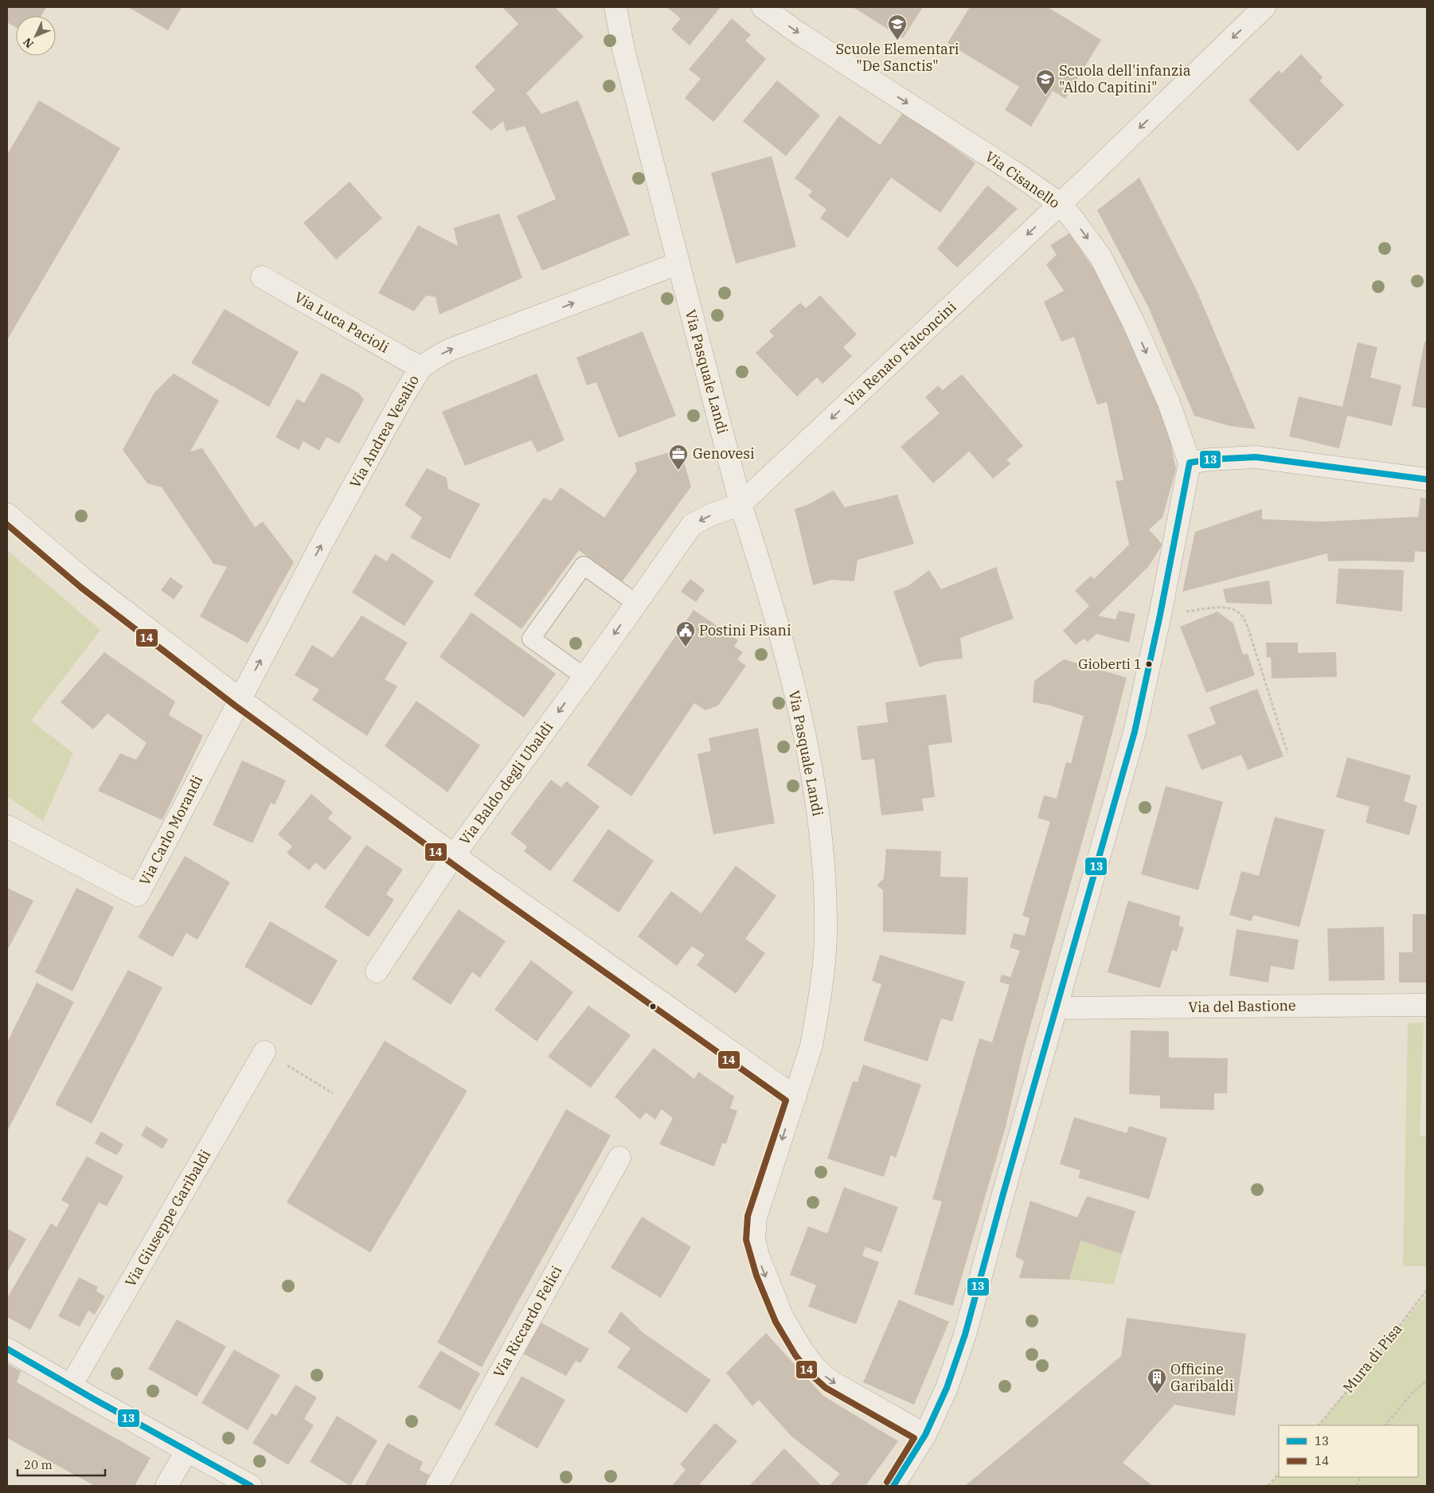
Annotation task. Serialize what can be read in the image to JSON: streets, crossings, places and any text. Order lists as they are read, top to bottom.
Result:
{
  "streets": {
    "street": [
      "Via Cisanello",
      "Via Luca Pacioli",
      "Via Renato Falconcini",
      "Via Pasquale Landi",
      "Via Andrea Vesalio",
      "Via Baldo degli Ubaldi",
      "Via Carlo Morandi",
      "Via del Bastione",
      "Via Giuseppe Garibaldi",
      "Via Riccardo Felici"
    ],
    "path": ["Mura di Pisa"]
  },
  "crossings": [
    ["Via Cisanello", "Via Renato Falconcini"],
    ["Via Luca Pacioli", "Via Andrea Vesalio"],
    ["Via Renato Falconcini", "Via Pasquale Landi"],
    ["Via Renato Falconcini", "Via Baldo degli Ubaldi"],
    ["Via Pasquale Landi", "Via Andrea Vesalio"],
    ["Via Pasquale Landi", "Via Baldo degli Ubaldi"],
    ["Via Andrea Vesalio", "Via Carlo Morandi"]
  ],
  "one_way": [
    "Via Cisanello",
    "Via Renato Falconcini",
    "Via Andrea Vesalio",
    "Via Baldo degli Ubaldi"
  ],
  "places": {
    "school or university": ["Scuole Elementari \"De Sanctis\"", "Scuola dell'infanzia \"Aldo Capitini\""],
    "office": ["Genovesi"],
    "public building": ["Postini Pisani"],
    "other": ["Gioberti 1"],
    "building": ["Officine Garibaldi"]
  },
  "lines": ["transit line 13", "transit line 14"],
  "legend": ["13", "14"],
  "scale_bar": "20 m",
  "north": "bottom left"
}
